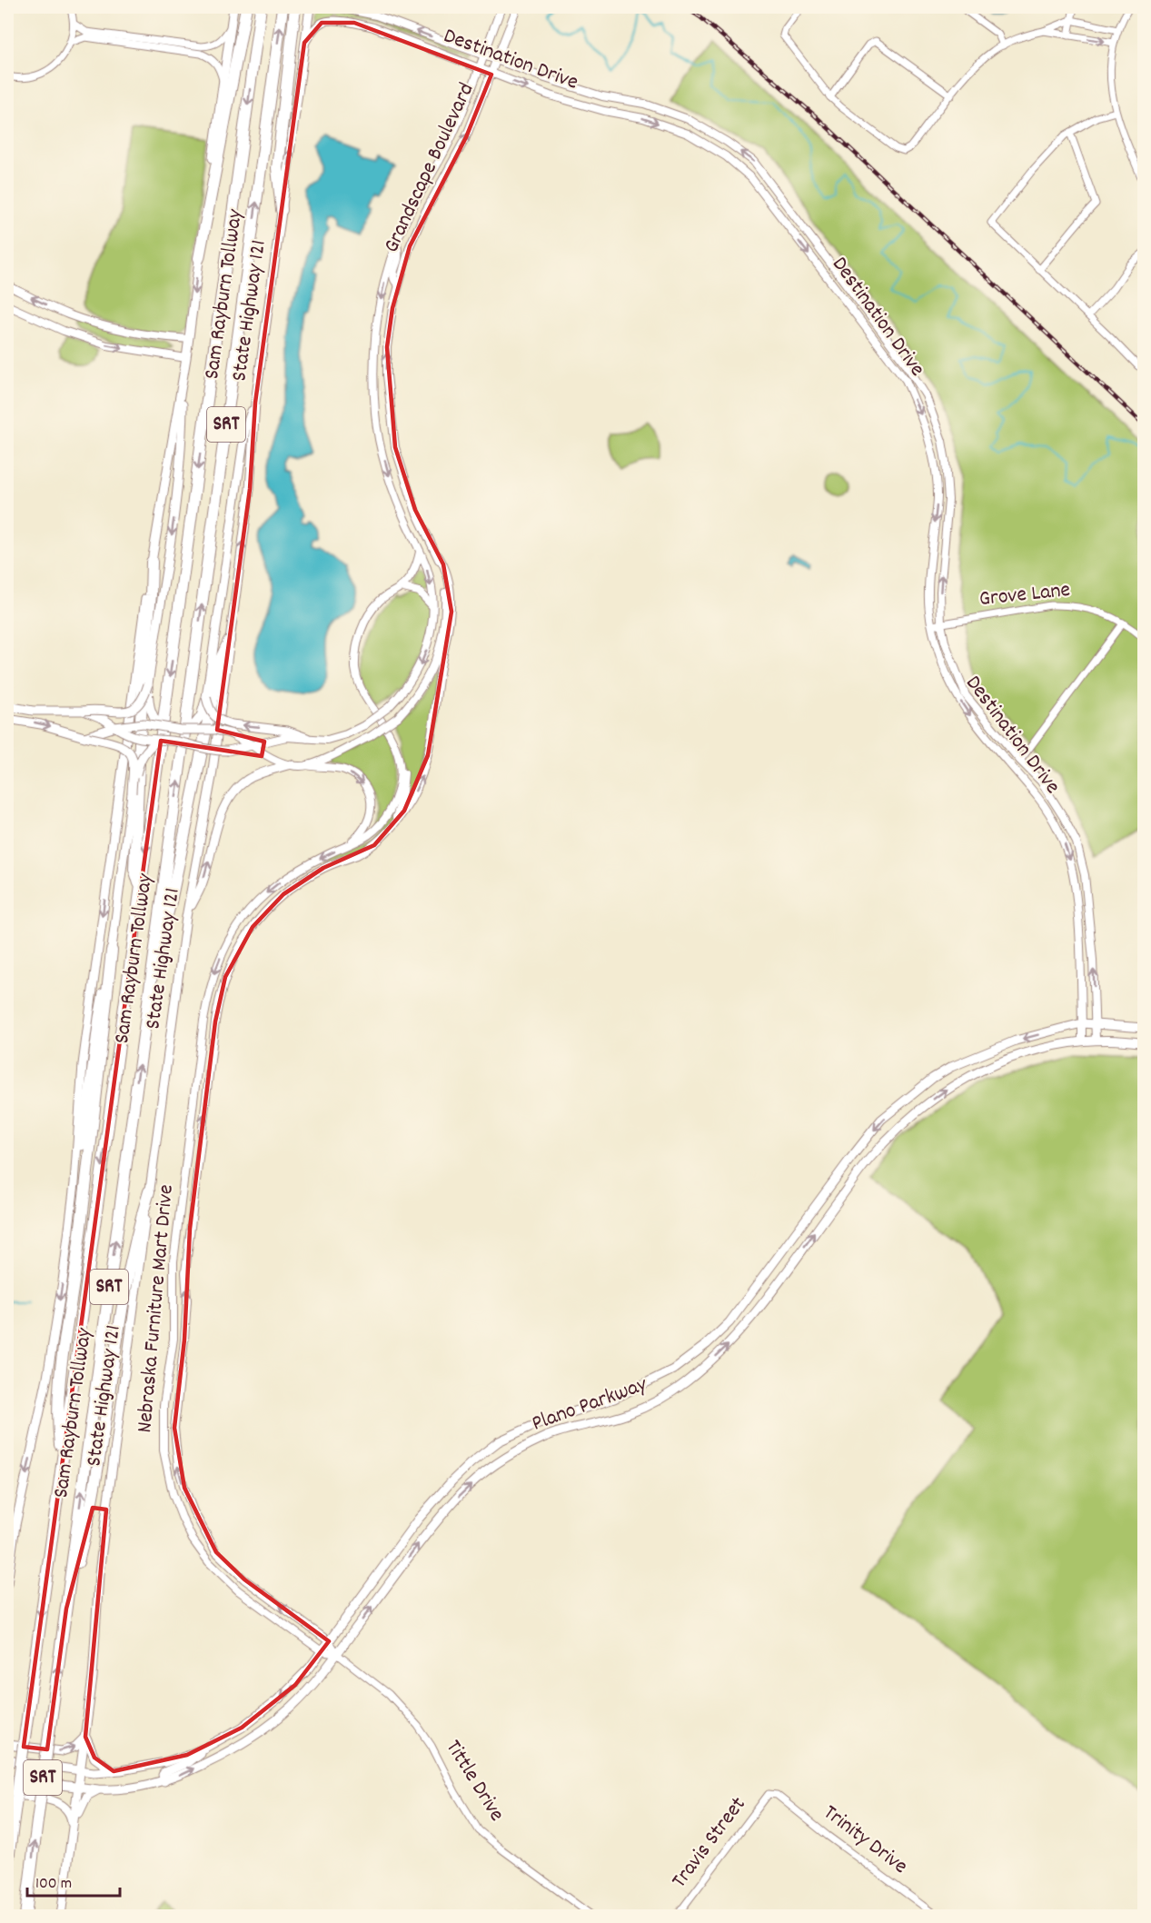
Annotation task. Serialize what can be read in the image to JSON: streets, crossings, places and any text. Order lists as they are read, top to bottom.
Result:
{
  "streets": {
    "highway": ["Sam Rayburn Tollway", "SRT"],
    "main road": ["Grandscape Boulevard", "State Highway 121", "Plano Parkway"],
    "street": [
      "Destination Drive",
      "Grove Lane",
      "Nebraska Furniture Mart Drive",
      "Tittle Drive",
      "Trinity Drive",
      "Travis Street"
    ]
  },
  "crossings": [
    ["Destination Drive", "Grandscape Boulevard"],
    ["Destination Drive", "State Highway 121"],
    ["Destination Drive", "Grove Lane"],
    ["Destination Drive", "Plano Parkway"],
    ["Grandscape Boulevard", "Nebraska Furniture Mart Drive"],
    ["State Highway 121", "Plano Parkway"],
    ["Nebraska Furniture Mart Drive", "Plano Parkway"],
    ["Nebraska Furniture Mart Drive", "Tittle Drive"],
    ["Plano Parkway", "Tittle Drive"],
    ["Trinity Drive", "Travis Street"]
  ],
  "scale_bar": "100 m"
}
